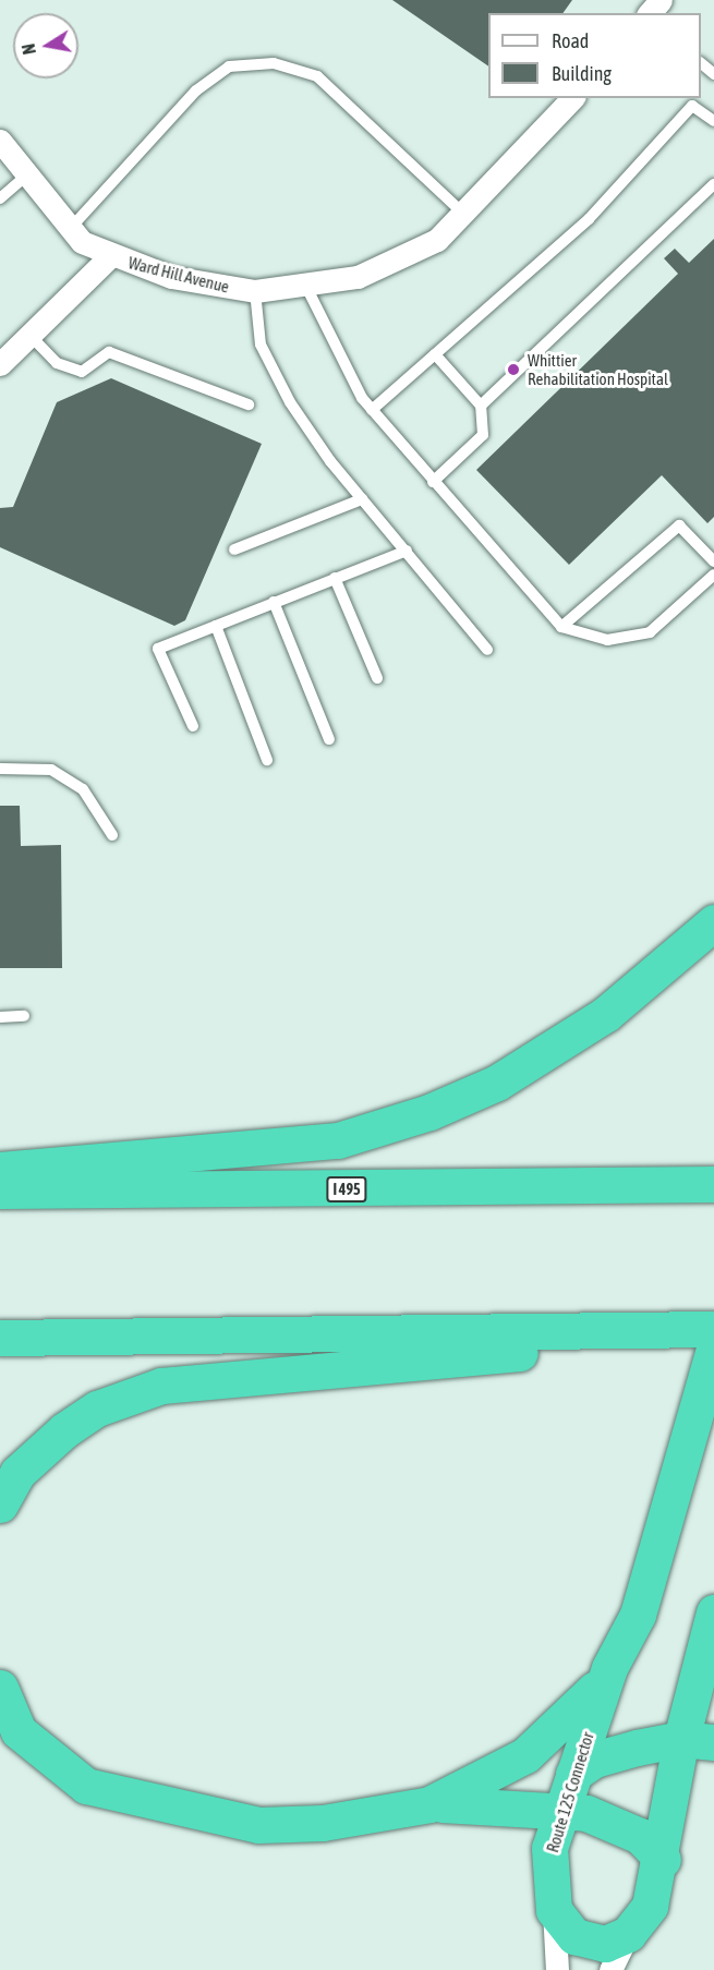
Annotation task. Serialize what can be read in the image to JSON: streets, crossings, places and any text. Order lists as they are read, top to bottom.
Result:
{
  "streets": {
    "highway": ["I 495", "Route 125 Connector"],
    "street": ["Ward Hill Avenue"]
  },
  "places": ["Whittier Rehabilitation Hospital"],
  "legend": ["Road", "Building"],
  "north": "left"
}
